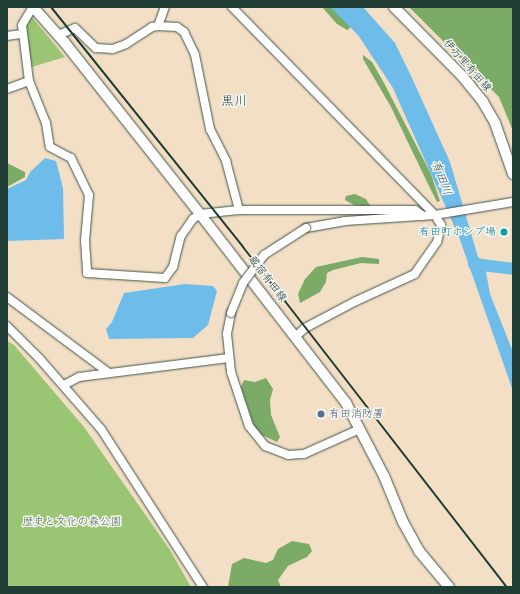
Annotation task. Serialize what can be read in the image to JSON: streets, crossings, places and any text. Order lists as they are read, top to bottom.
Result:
{
  "streets": {
    "main road": ["伊万里有田線", "蔵宿有田線"]
  },
  "districts": ["黒川"],
  "water": ["有田川"],
  "parks": ["歴史と文化の森公園"],
  "places": ["有田町ホンプ場", "有田消防署"]
}
